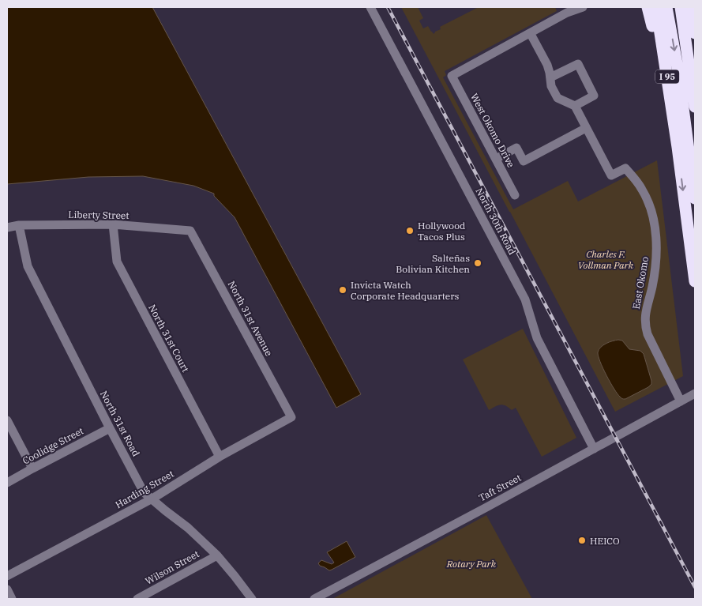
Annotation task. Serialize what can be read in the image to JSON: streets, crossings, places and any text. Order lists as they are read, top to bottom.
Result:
{
  "streets": {
    "highway": ["I 95"],
    "street": [
      "West Okomo Drive",
      "Liberty Street",
      "North 30th Road",
      "East Okomo",
      "North 31st Avenue",
      "North 31st Court",
      "North 31st Road",
      "Coolidge Street",
      "Taft Street",
      "Harding Street",
      "Wilson Street"
    ]
  },
  "crossings": [
    ["Liberty Street", "North 31st Avenue"],
    ["Liberty Street", "North 31st Court"],
    ["Liberty Street", "North 31st Road"],
    ["North 30th Road", "Taft Street"],
    ["East Okomo", "Taft Street"],
    ["North 31st Avenue", "Harding Street"],
    ["North 31st Court", "Harding Street"],
    ["North 31st Road", "Coolidge Street"],
    ["North 31st Road", "Harding Street"],
    ["North 31st Road", "Wilson Street"]
  ],
  "parks": ["Charles F. Vollman Park", "Rotary Park"],
  "places": [
    "Hollywood Tacos Plus",
    "Salteñas Bolivian Kitchen",
    "Invicta Watch Corporate Headquarters",
    "HEICO"
  ]
}
